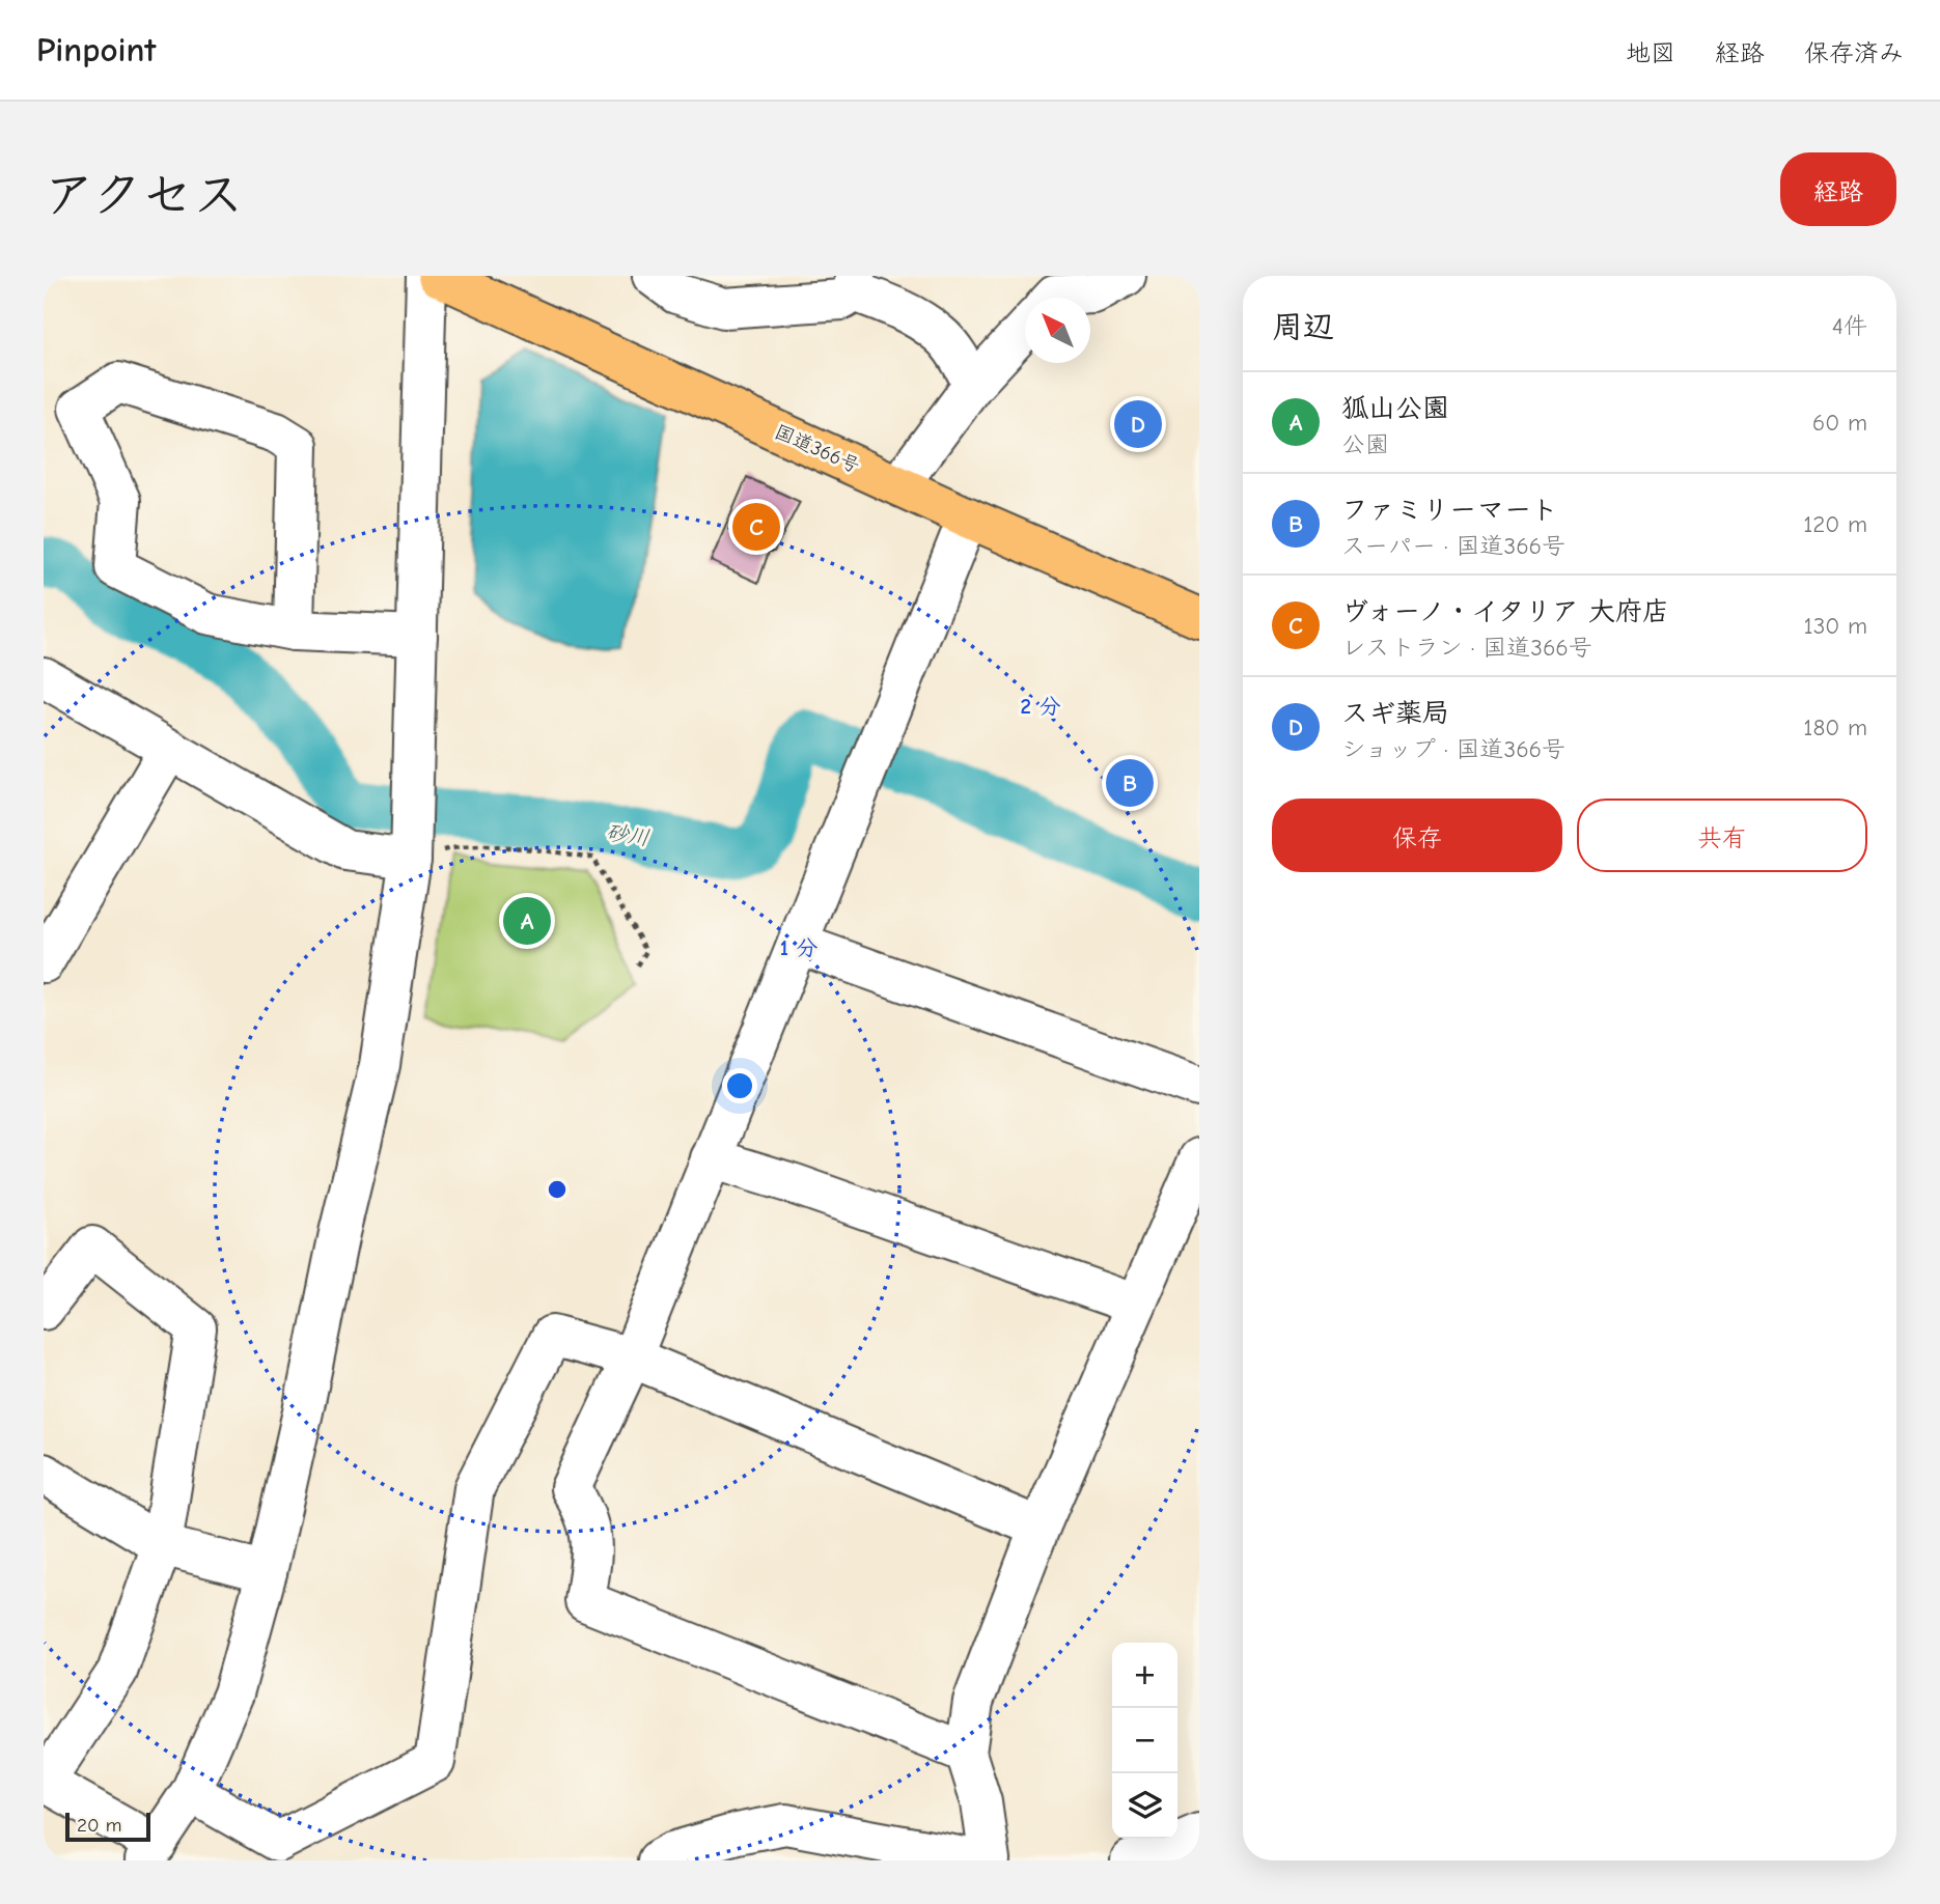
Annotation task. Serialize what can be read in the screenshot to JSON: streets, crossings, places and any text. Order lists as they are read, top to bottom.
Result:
{
  "streets": {
    "highway": ["国道366号"]
  },
  "water": ["砂川"],
  "scale_bar": "20 m",
  "north": "top left",
  "page": {
    "header": "Pinpoint",
    "nav": ["地図", "経路", "保存済み"],
    "title": "アクセス",
    "buttons": [
      "経路",
      ["保存", "共有"]
    ],
    "heading": ["周辺", "4件"],
    "list": [
      {
        "mark": "A",
        "name": "狐山公園",
        "note": "公園",
        "value": "60 m"
      },
      {
        "mark": "B",
        "name": "ファミリーマート",
        "note": "スーパー · 国道366号",
        "value": "120 m"
      },
      {
        "mark": "C",
        "name": "ヴォーノ・イタリア 大府店",
        "note": "レストラン · 国道366号",
        "value": "130 m"
      },
      {
        "mark": "D",
        "name": "スギ薬局",
        "note": "ショップ · 国道366号",
        "value": "180 m"
      }
    ],
    "pins": [
      "D",
      "C",
      "B",
      "A"
    ],
    "map_buttons": ["+", "−"],
    "scale": "20 m"
  },
  "rings": ["2 分", "1 分"]
}
